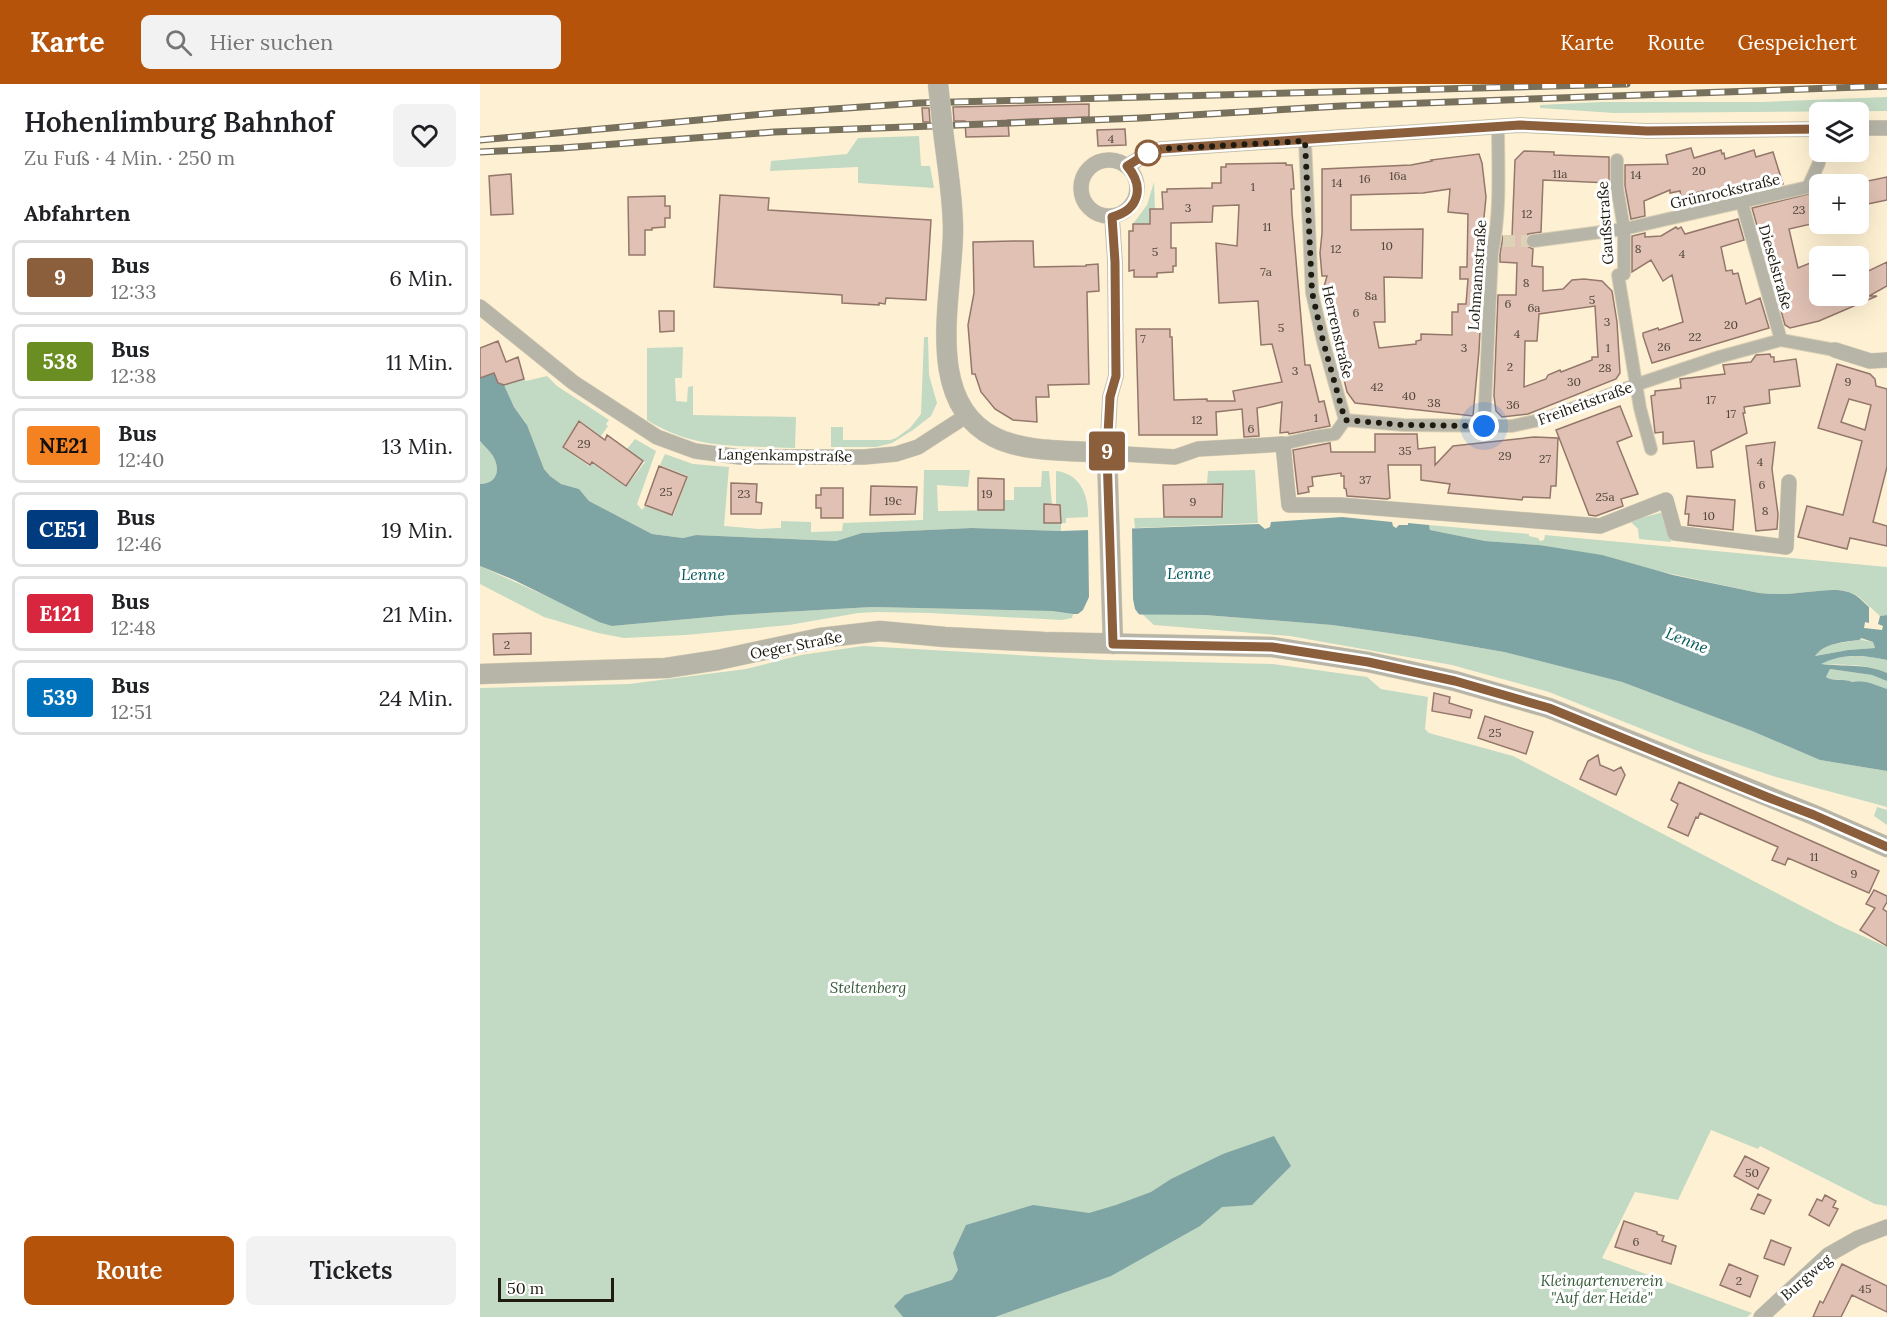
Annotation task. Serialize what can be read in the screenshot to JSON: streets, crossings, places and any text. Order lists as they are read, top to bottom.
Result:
{
  "streets": {
    "street": [
      "Grünrockstraße",
      "Gaußstraße",
      "Dieselstraße",
      "Lohmannstraße",
      "Herrenstraße",
      "Freiheitstraße",
      "Langenkampstraße",
      "Oeger Straße",
      "Burgweg"
    ]
  },
  "crossings": [
    ["Grünrockstraße", "Gaußstraße"],
    ["Grünrockstraße", "Dieselstraße"],
    ["Gaußstraße", "Freiheitstraße"],
    ["Dieselstraße", "Freiheitstraße"],
    ["Lohmannstraße", "Freiheitstraße"],
    ["Herrenstraße", "Freiheitstraße"]
  ],
  "water": ["Lenne"],
  "parks": ["Steltenberg", "Kleingartenverein \"Auf der Heide\""],
  "lines": ["bus line 9"],
  "house_numbers": [
    "4",
    "20",
    "11a",
    "14",
    "16a",
    "16",
    "14",
    "1",
    "3",
    "23",
    "12",
    "11",
    "10",
    "12",
    "8",
    "5",
    "4",
    "7a",
    "8",
    "8a",
    "5",
    "6",
    "6a",
    "6",
    "3",
    "20",
    "5",
    "4",
    "22",
    "7",
    "26",
    "3",
    "1",
    "2",
    "28",
    "3",
    "30",
    "9",
    "42",
    "40",
    "17",
    "38",
    "36",
    "17",
    "1",
    "12",
    "6",
    "29",
    "35",
    "29",
    "27",
    "4",
    "37",
    "6",
    "25",
    "23",
    "19",
    "25a",
    "19c",
    "9",
    "8",
    "10",
    "2",
    "25",
    "11",
    "9",
    "50",
    "6",
    "2",
    "45"
  ],
  "scale_bar": "50 m",
  "page": {
    "header": "Karte",
    "search": "Hier suchen",
    "nav": ["Karte", "Route", "Gespeichert"],
    "heading": [
      ["Hohenlimburg Bahnhof", "Zu Fuß · 4 Min. · 250 m"],
      "Abfahrten"
    ],
    "on_map": "9",
    "map_buttons": ["+", "−"],
    "list": [
      {
        "mark": "9",
        "name": "Bus",
        "note": "12:33",
        "value": "6 Min."
      },
      {
        "mark": "538",
        "name": "Bus",
        "note": "12:38",
        "value": "11 Min."
      },
      {
        "mark": "NE21",
        "name": "Bus",
        "note": "12:40",
        "value": "13 Min."
      },
      {
        "mark": "CE51",
        "name": "Bus",
        "note": "12:46",
        "value": "19 Min."
      },
      {
        "mark": "E121",
        "name": "Bus",
        "note": "12:48",
        "value": "21 Min."
      },
      {
        "mark": "539",
        "name": "Bus",
        "note": "12:51",
        "value": "24 Min."
      }
    ],
    "buttons": ["Route", "Tickets"],
    "scale": "50 m"
  }
}
